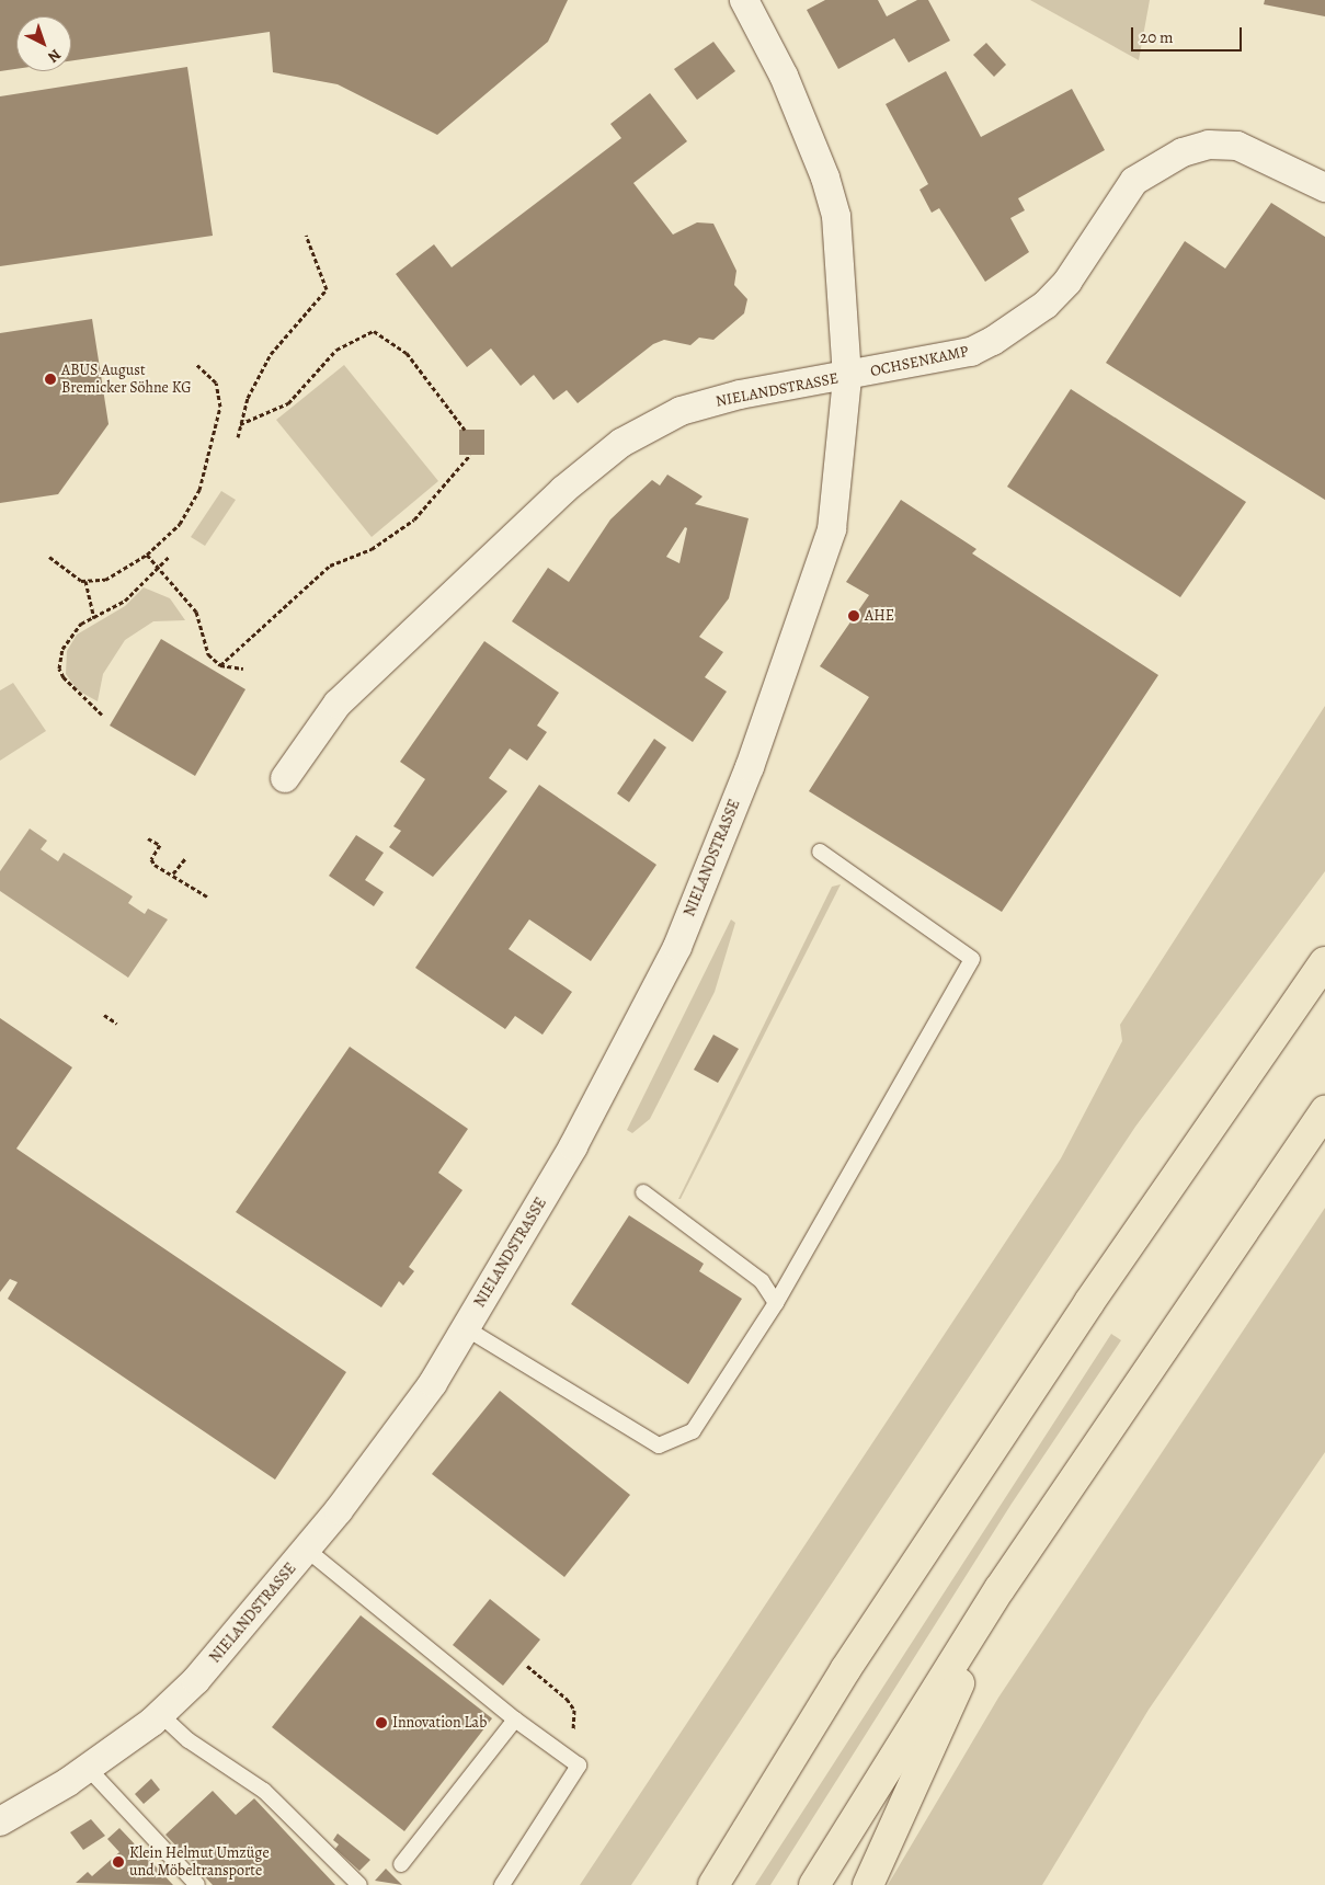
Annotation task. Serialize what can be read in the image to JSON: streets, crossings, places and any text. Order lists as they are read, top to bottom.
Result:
{
  "streets": {
    "street": ["OCHSENKAMP", "NIELANDSTRASSE"]
  },
  "crossings": [
    ["OCHSENKAMP", "NIELANDSTRASSE"]
  ],
  "places": [
    "ABUS August Bremicker Söhne KG",
    "AHE",
    "Innovation Lab",
    "Klein Helmut Umzüge und Möbeltransporte"
  ],
  "scale_bar": "20 m",
  "north": "bottom right"
}
